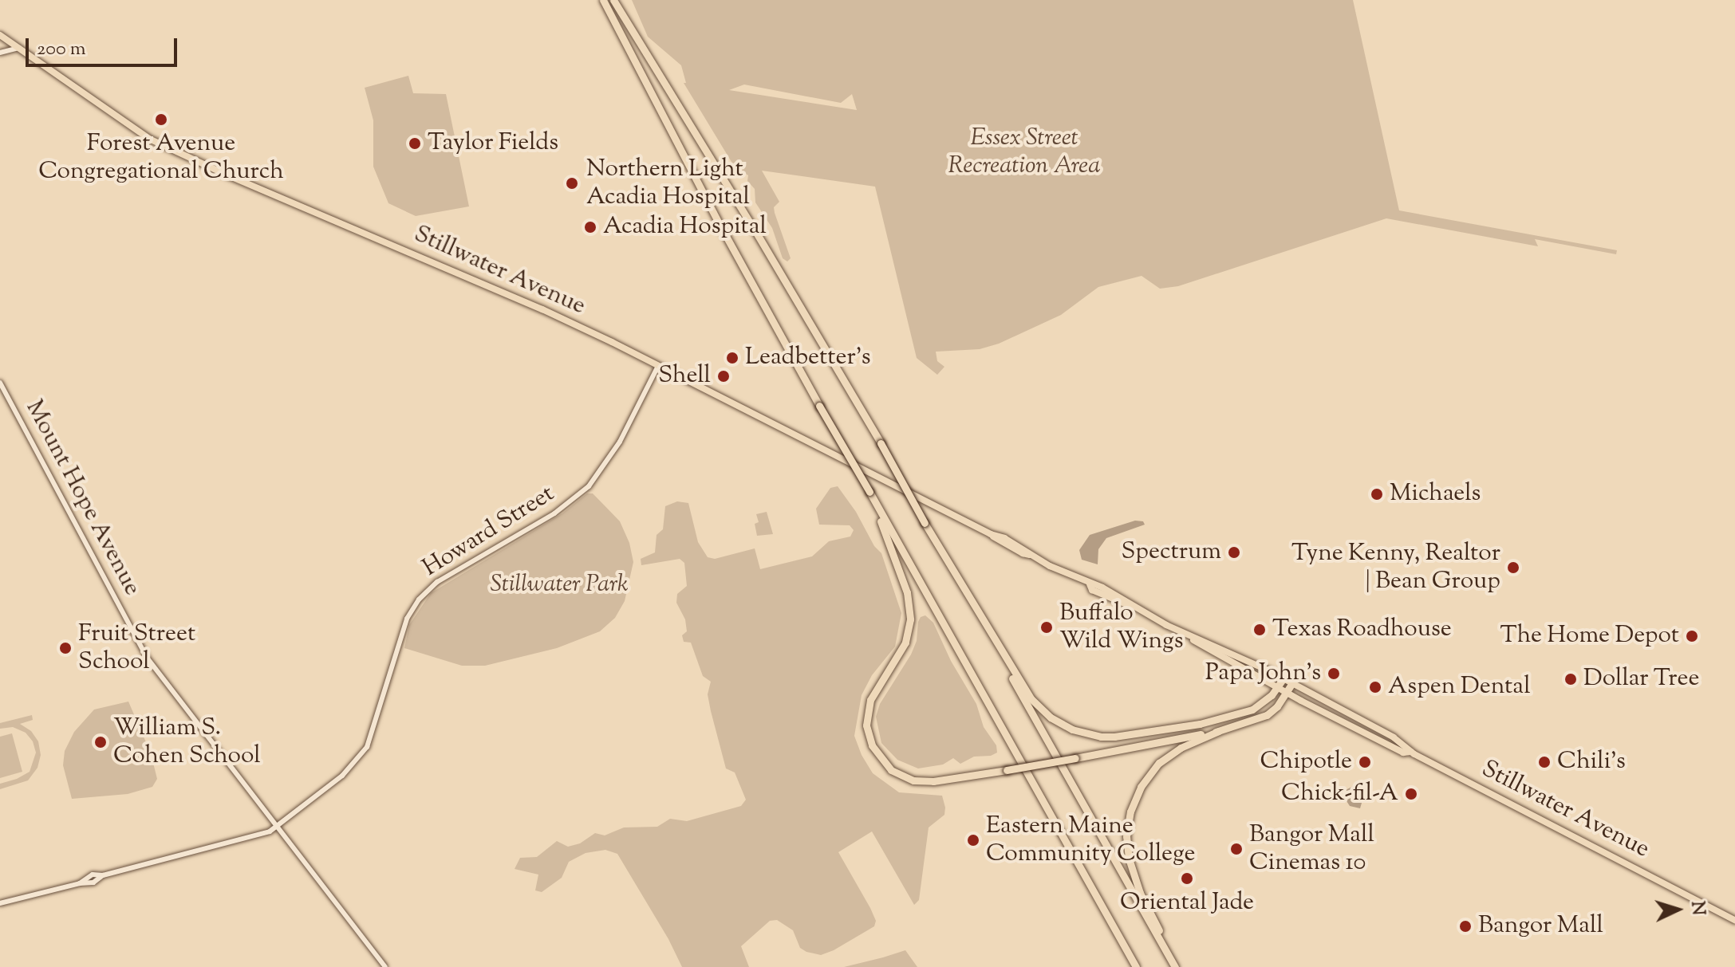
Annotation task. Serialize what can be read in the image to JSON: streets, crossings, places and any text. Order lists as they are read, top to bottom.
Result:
{
  "streets": {
    "main road": ["Stillwater Avenue"],
    "street": ["Mount Hope Avenue", "Howard Street"]
  },
  "crossings": [
    ["Stillwater Avenue", "Howard Street"],
    ["Mount Hope Avenue", "Howard Street"]
  ],
  "parks": ["Essex Street Recreation Area", "Stillwater Park"],
  "places": [
    "Forest Avenue Congregational Church",
    "Taylor Fields",
    "Northern Light Acadia Hospital",
    "Acadia Hospital",
    "Leadbetter's",
    "Shell",
    "Michaels",
    "Spectrum",
    "Tyne Kenny, Realtor | Bean Group",
    "Buffalo Wild Wings",
    "Texas Roadhouse",
    "The Home Depot",
    "Fruit Street School",
    "Papa John's",
    "Dollar Tree",
    "Aspen Dental",
    "William S. Cohen School",
    "Chipotle",
    "Chili's",
    "Chick-fil-A",
    "Eastern Maine Community College",
    "Bangor Mall Cinemas 10",
    "Oriental Jade",
    "Bangor Mall"
  ],
  "scale_bar": "200 m",
  "north": "right"
}
